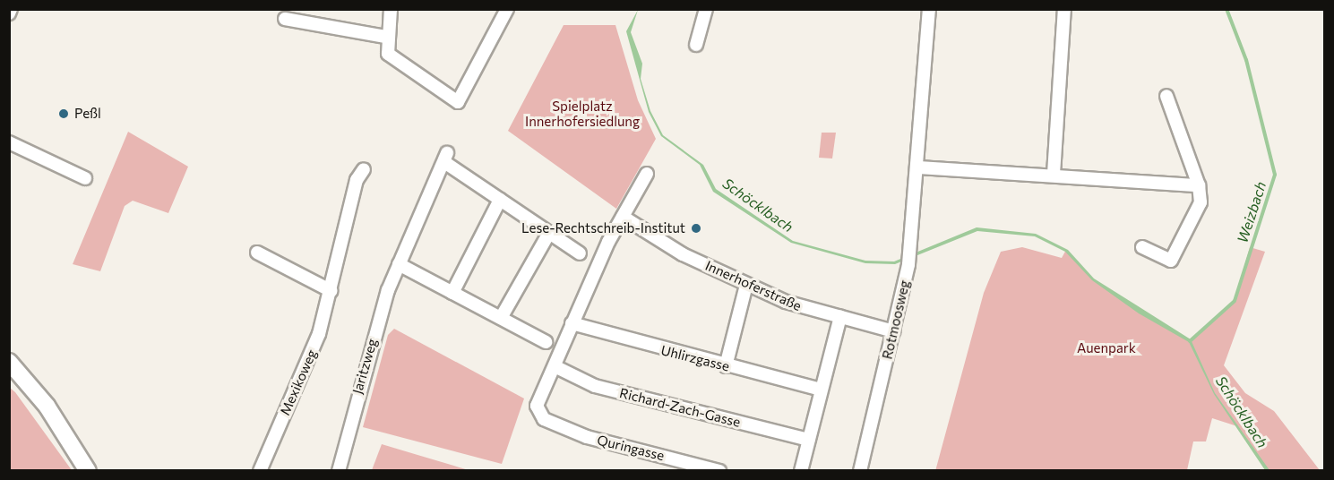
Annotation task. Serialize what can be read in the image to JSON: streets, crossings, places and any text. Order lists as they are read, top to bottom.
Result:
{
  "streets": {
    "street": [
      "Innerhoferstraße",
      "Rotmoosweg",
      "Uhlirzgasse",
      "Jaritzweg",
      "Mexikoweg",
      "Richard-Zach-Gasse",
      "Quringasse"
    ]
  },
  "crossings": [
    ["Innerhoferstraße", "Rotmoosweg"],
    ["Richard-Zach-Gasse", "Quringasse"]
  ],
  "water": ["Schöcklbach", "Weizbach"],
  "parks": ["Spielplatz Innerhofersiedlung", "Auenpark"],
  "places": ["Peßl", "Lese-Rechtschreib-Institut"]
}
